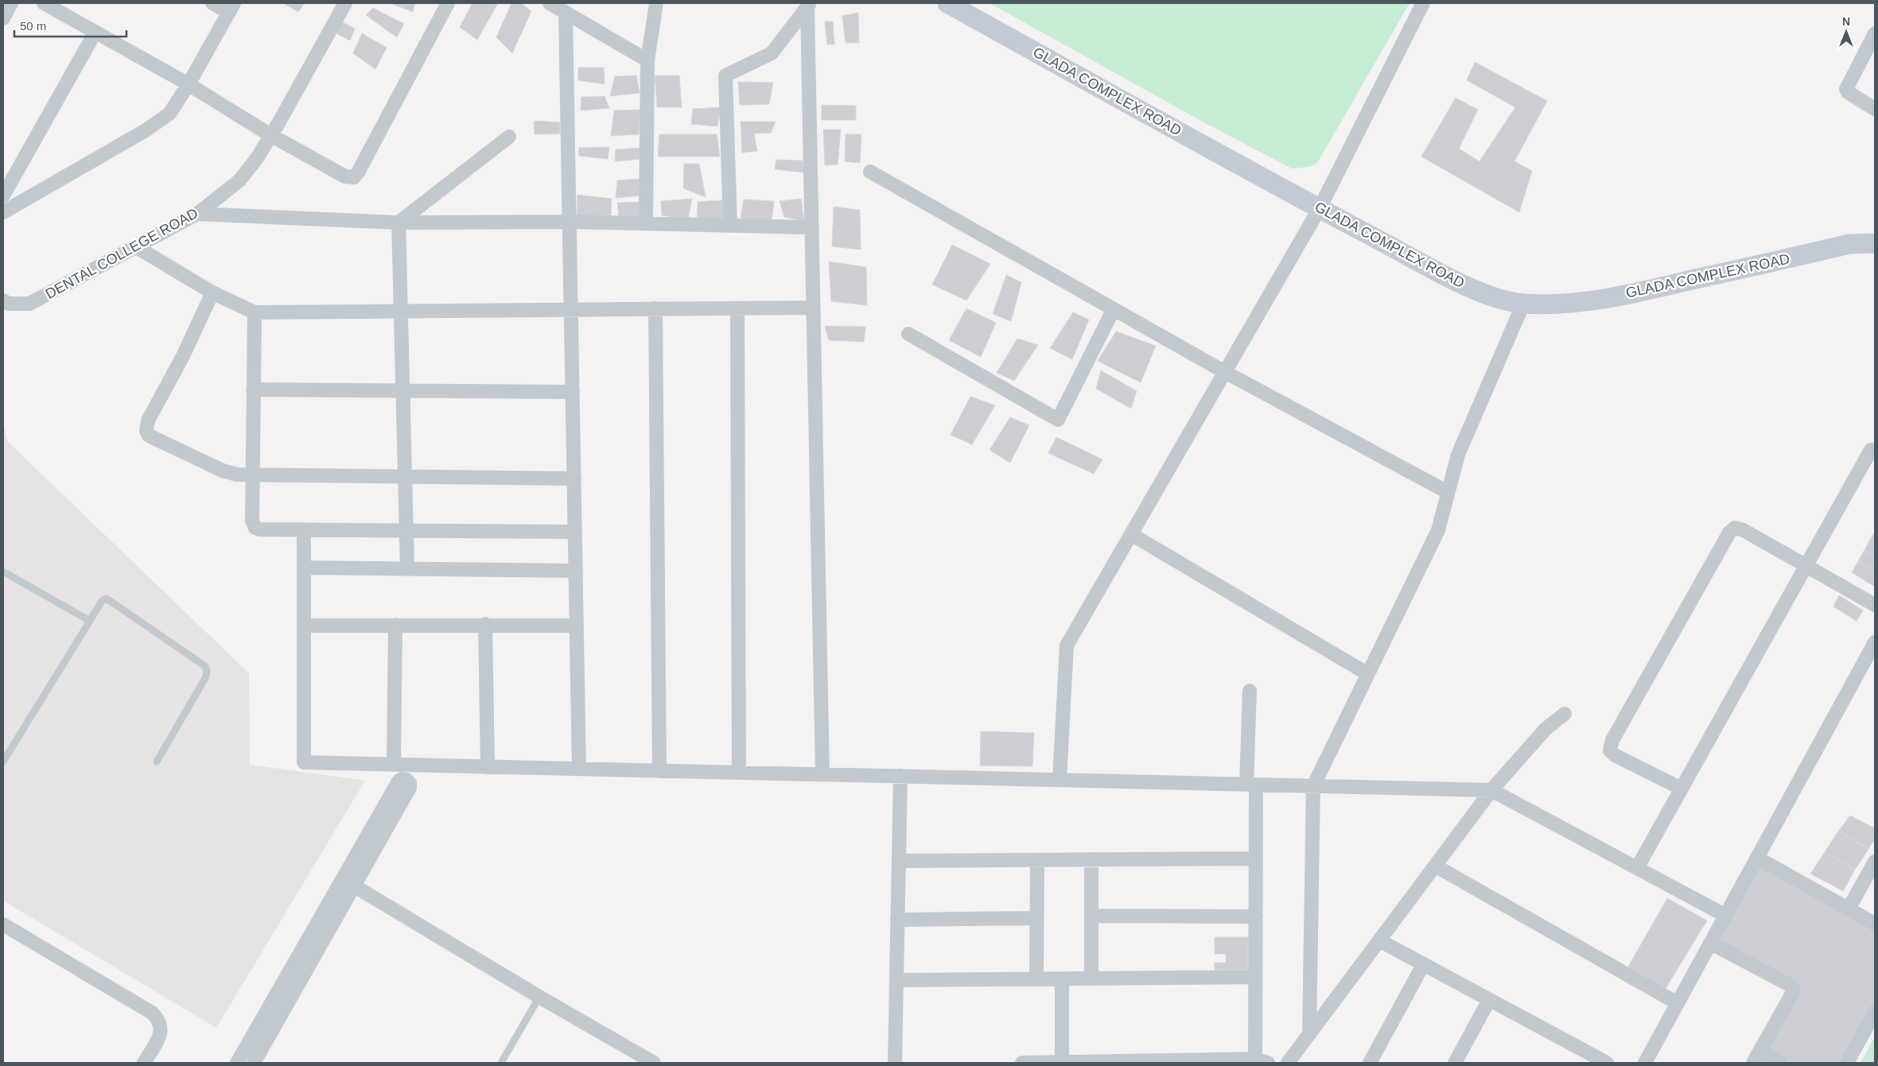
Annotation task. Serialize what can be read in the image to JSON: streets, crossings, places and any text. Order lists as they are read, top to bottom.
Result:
{
  "streets": {
    "street": ["GLADA COMPLEX ROAD", "DENTAL COLLEGE ROAD"]
  },
  "scale_bar": "50 m",
  "north": "top"
}
